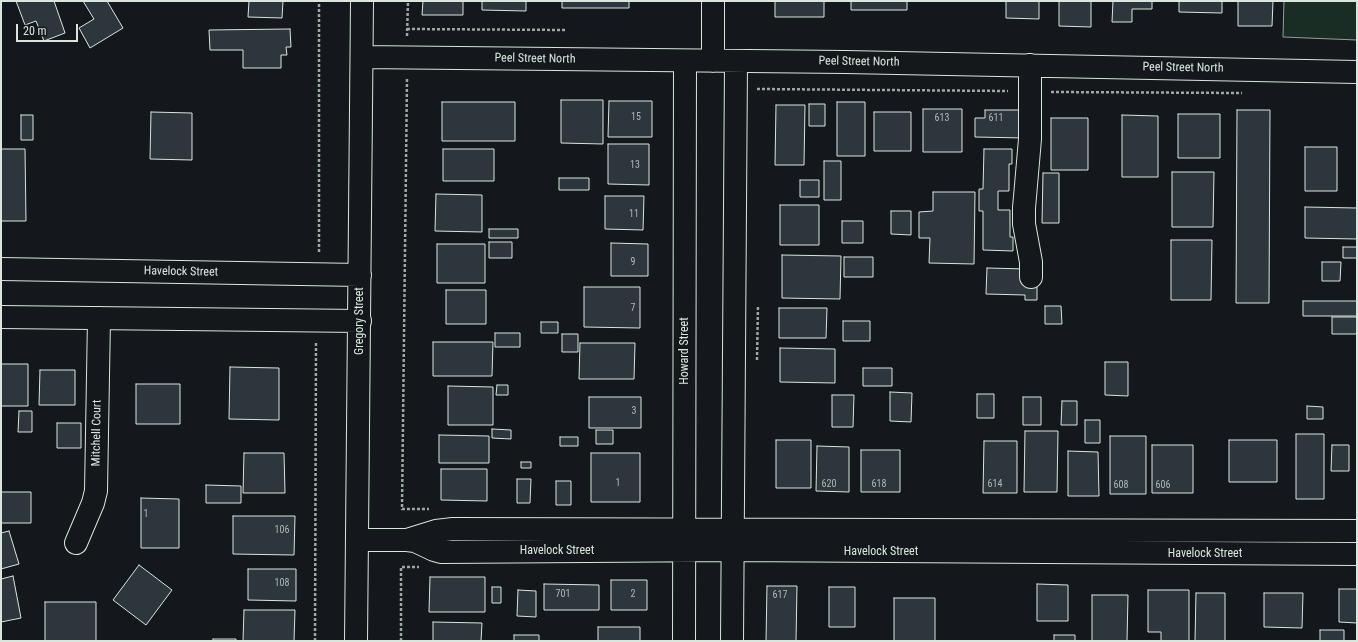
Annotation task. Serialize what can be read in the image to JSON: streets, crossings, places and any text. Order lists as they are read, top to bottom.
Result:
{
  "streets": {
    "street": [
      "Peel Street North",
      "Havelock Street",
      "Gregory Street",
      "Howard Street",
      "Mitchell Court"
    ]
  },
  "crossings": [
    ["Peel Street North", "Gregory Street"],
    ["Peel Street North", "Howard Street"],
    ["Havelock Street", "Gregory Street"],
    ["Havelock Street", "Howard Street"]
  ],
  "house_numbers": [
    "15",
    "613",
    "611",
    "13",
    "11",
    "9",
    "7",
    "3",
    "1",
    "620",
    "618",
    "614",
    "608",
    "606",
    "1",
    "106",
    "108",
    "701",
    "2",
    "617"
  ],
  "scale_bar": "20 m"
}
